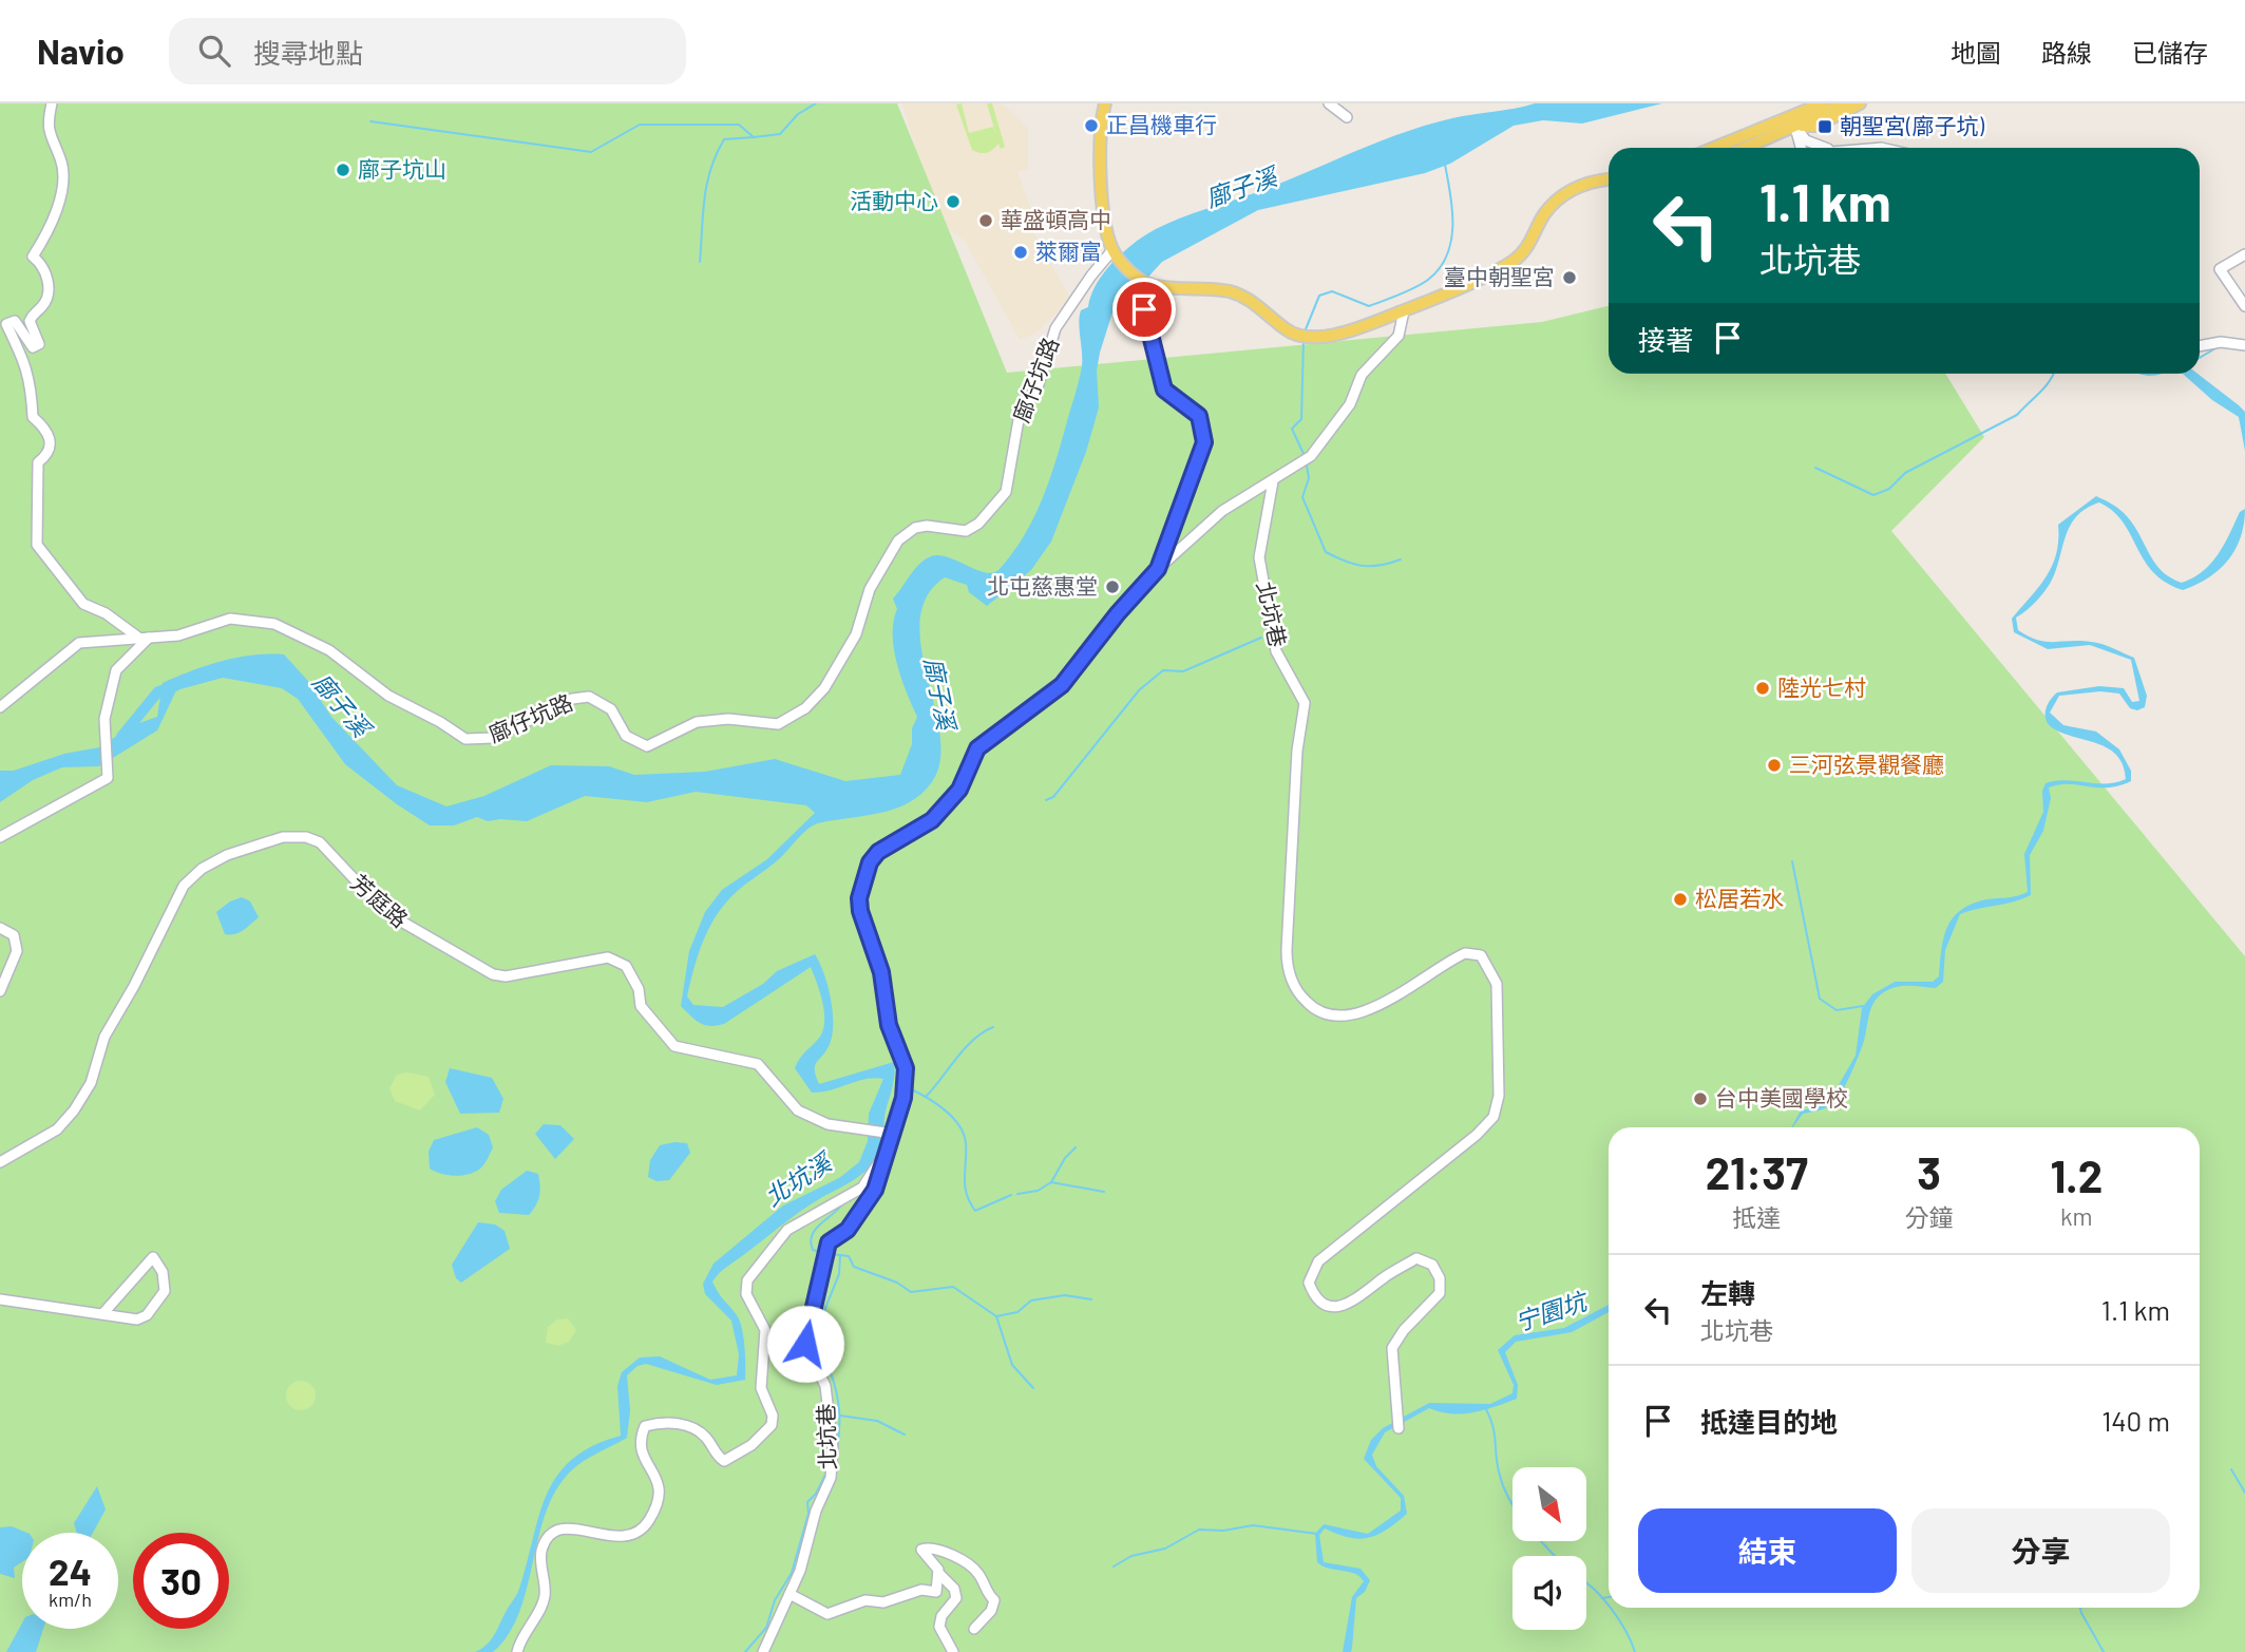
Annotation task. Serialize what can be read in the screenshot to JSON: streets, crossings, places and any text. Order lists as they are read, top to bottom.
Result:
{
  "streets": {
    "street": ["廍仔坑路", "北坑巷", "芳庭路"]
  },
  "crossings": [
    ["北坑巷", "芳庭路"]
  ],
  "water": ["廍子溪", "北坑溪", "宁園坑"],
  "places": {
    "other": [
      "正昌機車行",
      "廍子坑山",
      "活動中心",
      "華盛頓高中",
      "萊爾富",
      "臺中朝聖宮",
      "北屯慈惠堂",
      "陸光七村",
      "三河弦景觀餐廳",
      "松居若水",
      "台中美國學校"
    ],
    "transit": ["朝聖宮(廍子坑)"]
  },
  "north": "bottom right",
  "page": {
    "header": "Navio",
    "search": "搜尋地點",
    "nav": ["地圖", "路線", "已儲存"],
    "turn": ["1.1 km", "北坑巷"],
    "then": "接著",
    "eta": [
      "21:37",
      "抵達",
      "3",
      "分鐘",
      "1.2",
      "km"
    ],
    "list": [
      {
        "name": "左轉",
        "note": "北坑巷",
        "value": "1.1 km"
      },
      {
        "name": "抵達目的地",
        "value": "140 m"
      }
    ],
    "buttons": ["結束", "分享"],
    "speed": "24 km/h",
    "limit": "30"
  }
}
